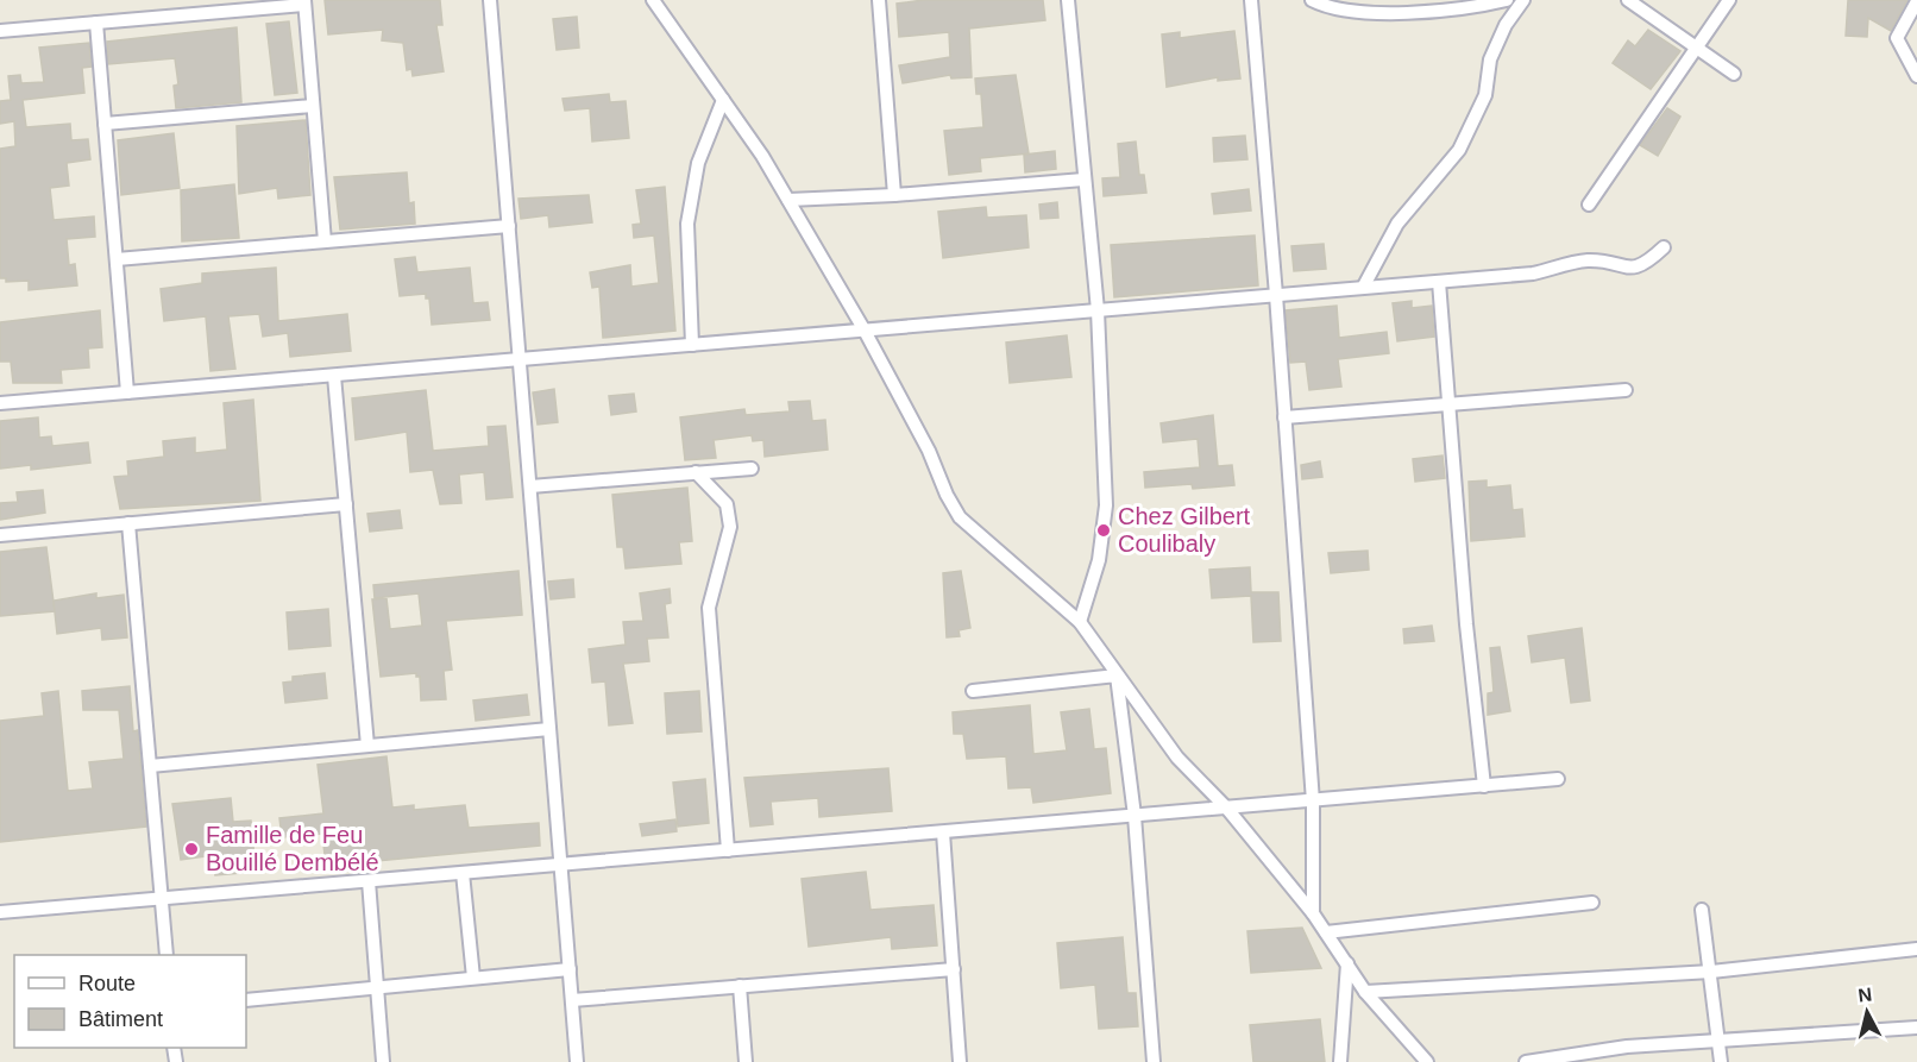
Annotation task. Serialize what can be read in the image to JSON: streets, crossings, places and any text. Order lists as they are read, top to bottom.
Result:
{
  "places": ["Chez Gilbert Coulibaly", "Famille de Feu Bouillé Dembélé"],
  "legend": ["Route", "Bâtiment"],
  "north": "top"
}
